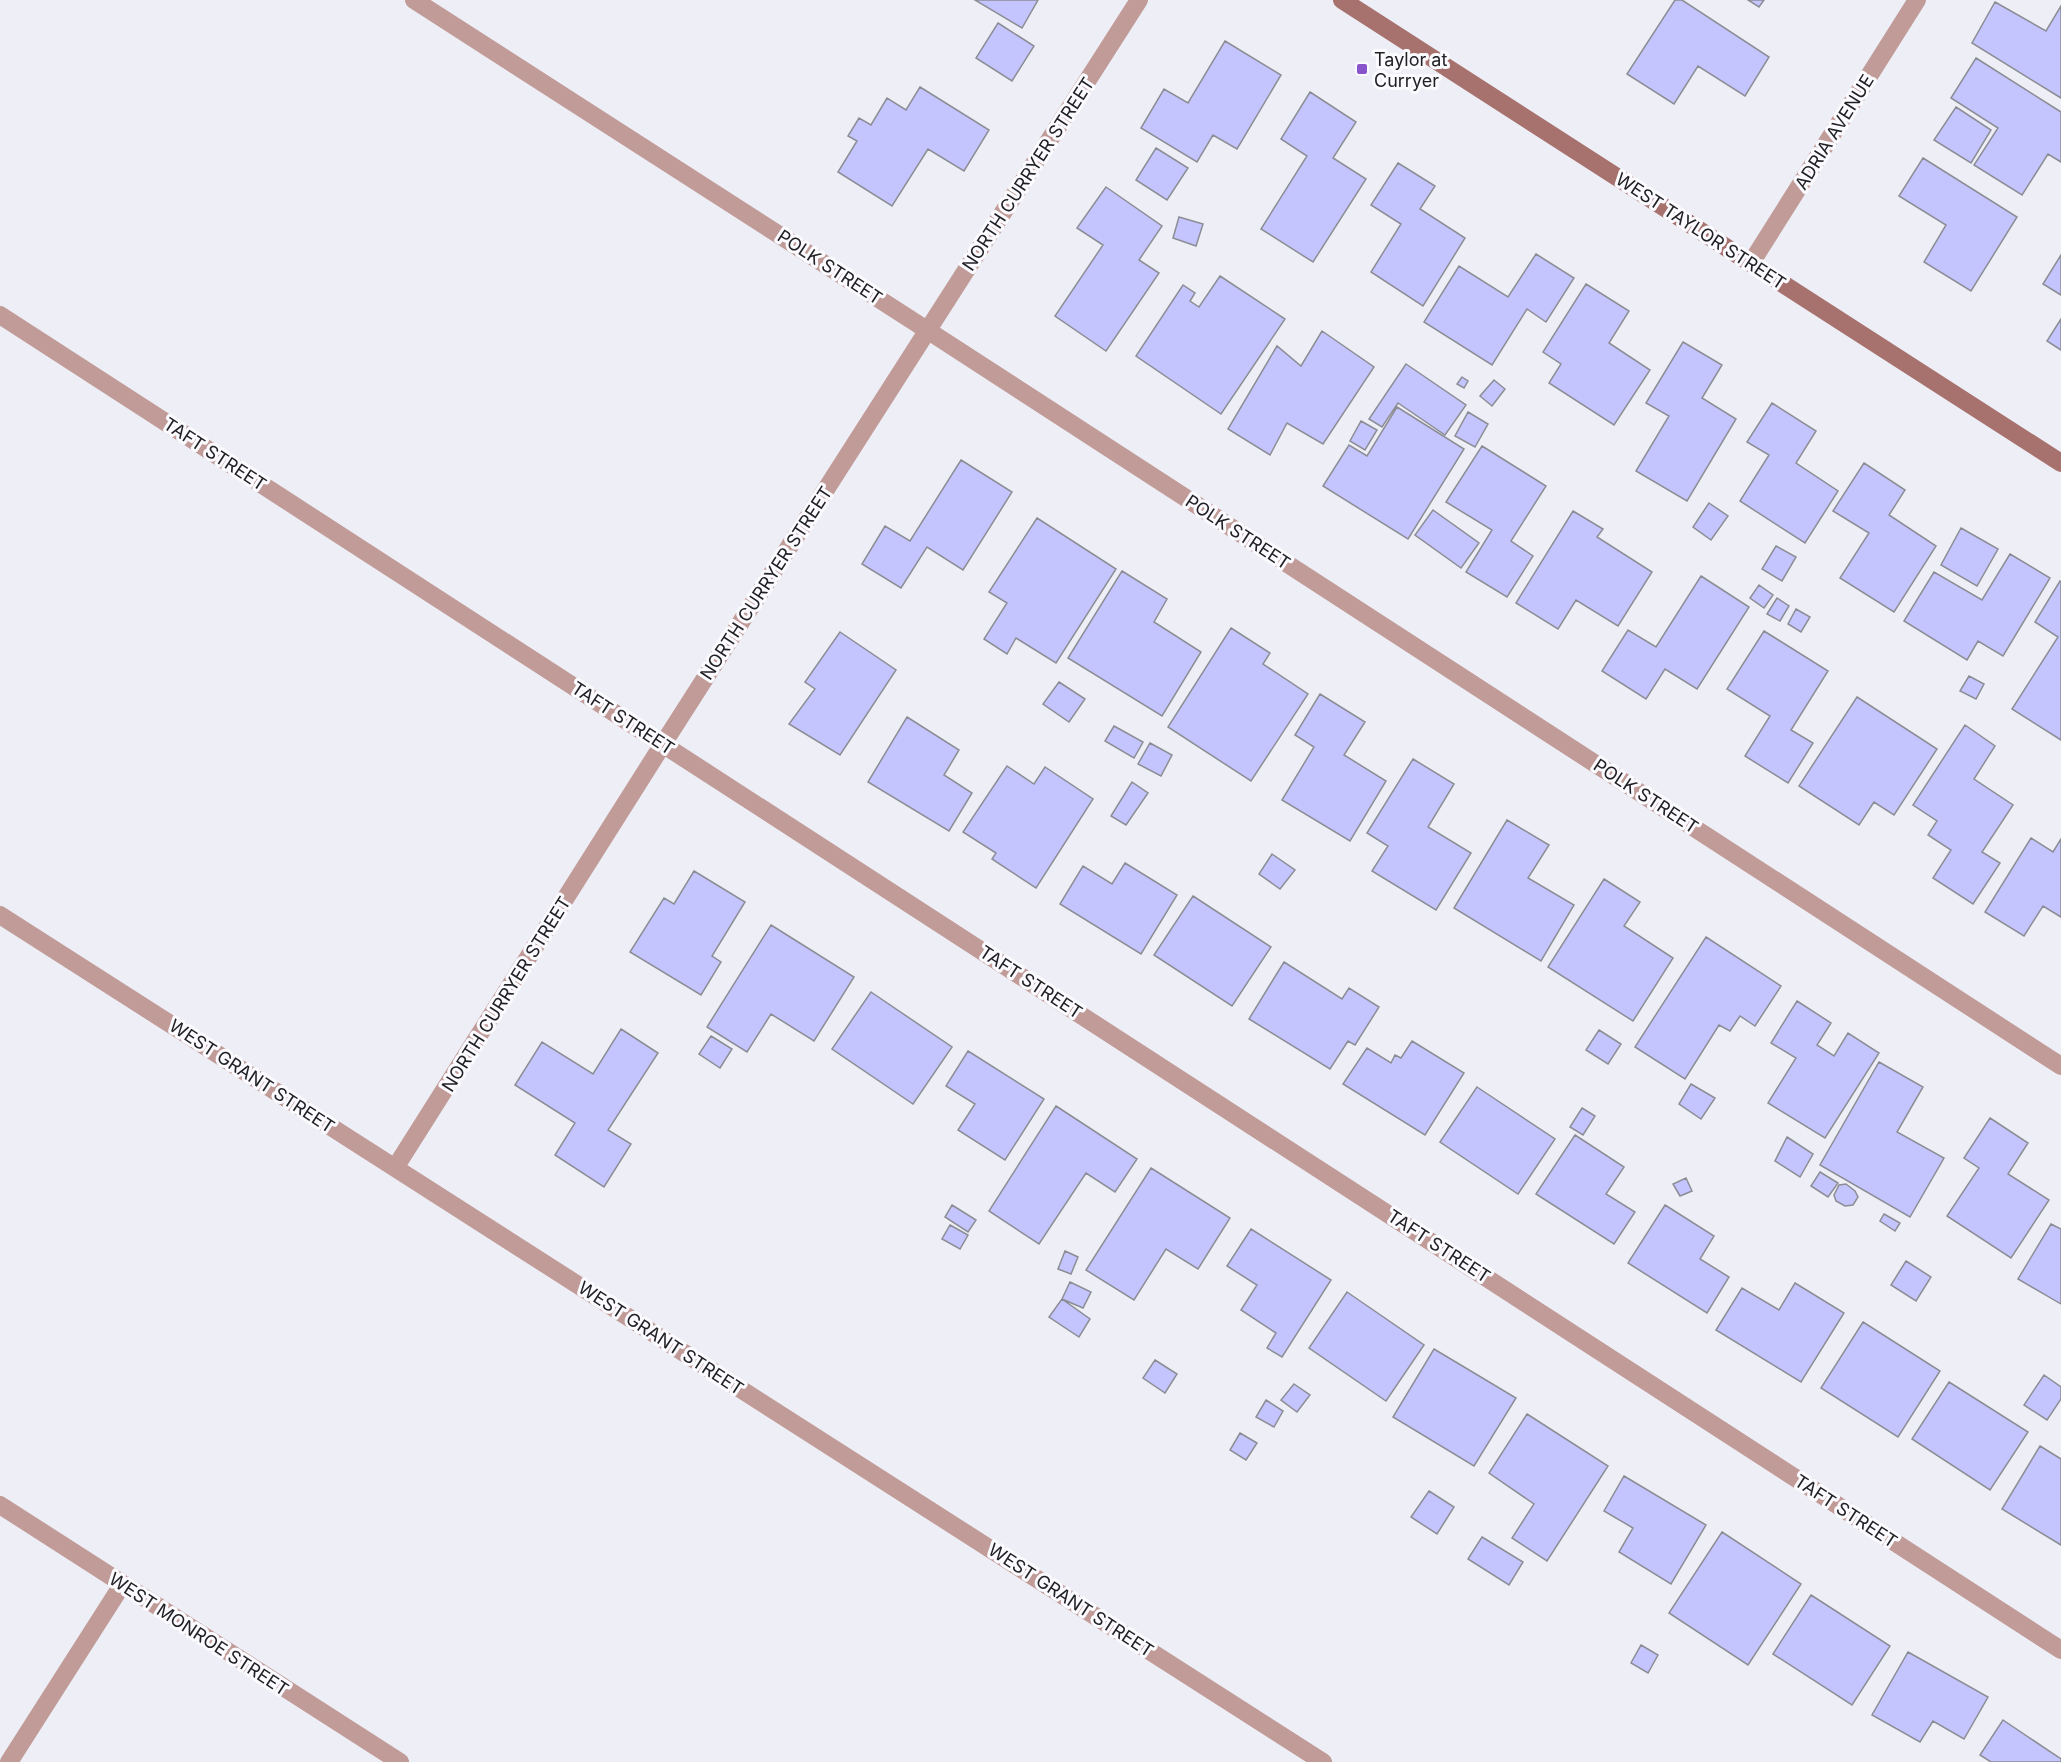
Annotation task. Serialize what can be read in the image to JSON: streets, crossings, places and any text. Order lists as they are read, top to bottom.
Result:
{
  "streets": {
    "street": [
      "ADRIA AVENUE",
      "NORTH CURRYER STREET",
      "WEST TAYLOR STREET",
      "POLK STREET",
      "TAFT STREET",
      "WEST GRANT STREET",
      "WEST MONROE STREET"
    ]
  },
  "crossings": [
    ["ADRIA AVENUE", "WEST TAYLOR STREET"],
    ["NORTH CURRYER STREET", "POLK STREET"],
    ["NORTH CURRYER STREET", "TAFT STREET"],
    ["NORTH CURRYER STREET", "WEST GRANT STREET"]
  ],
  "places": {
    "transit": ["Taylor at Curryer"]
  }
}
